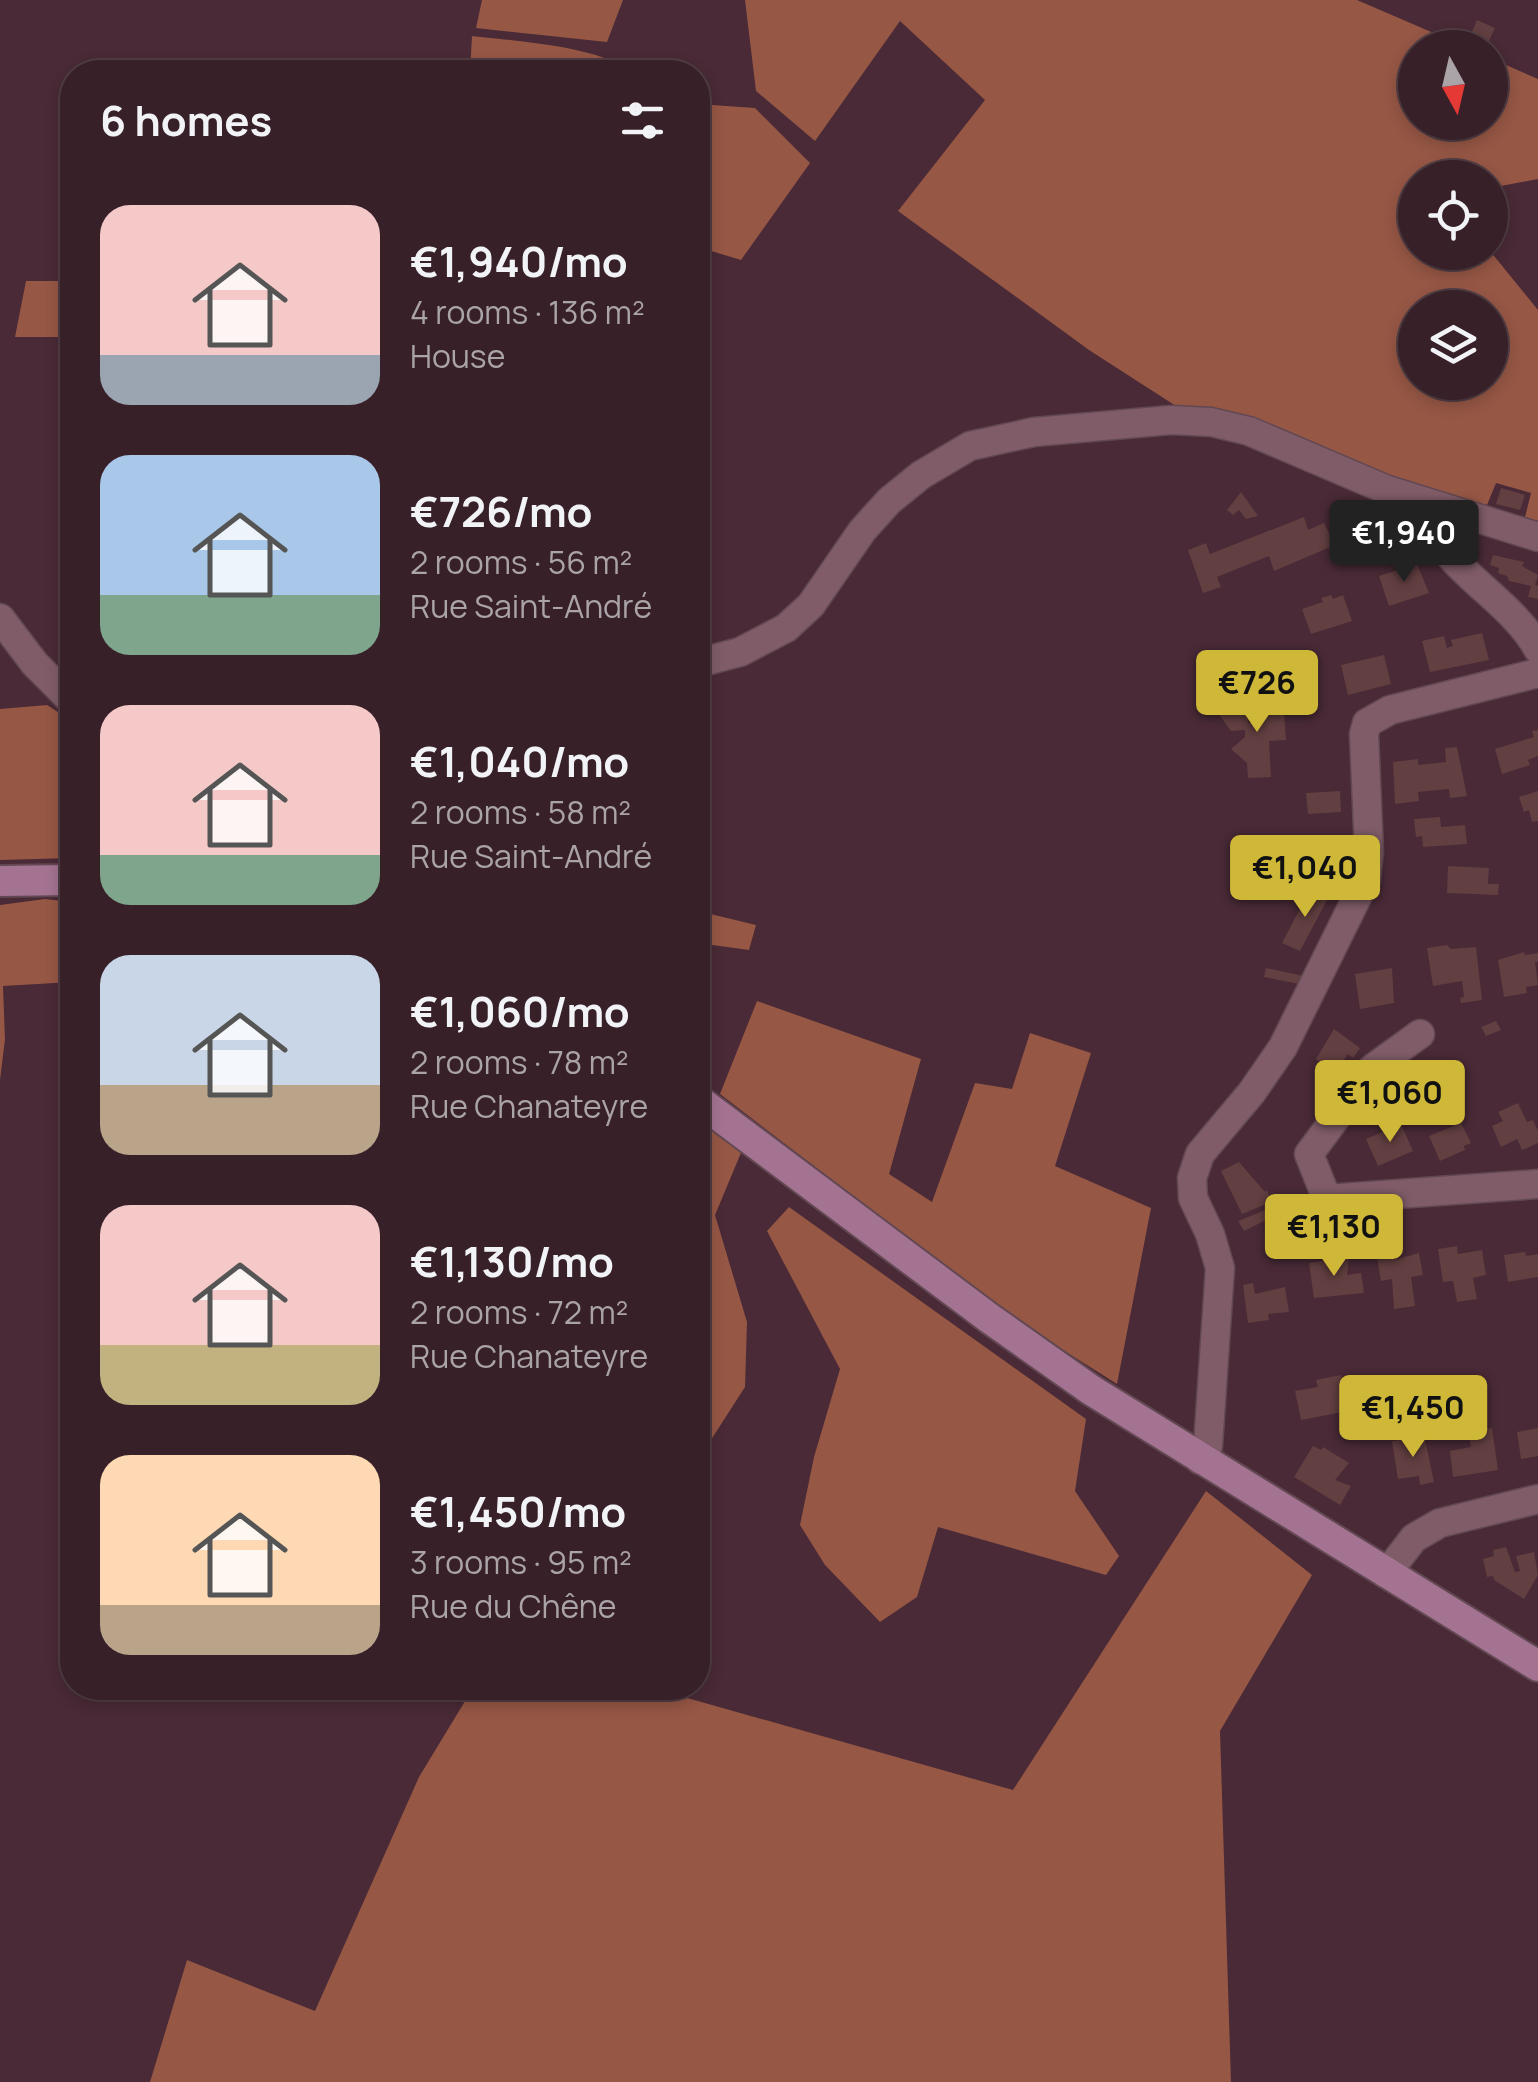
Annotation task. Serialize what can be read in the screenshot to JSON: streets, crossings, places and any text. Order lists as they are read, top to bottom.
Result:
{
  "north": "bottom",
  "page": {
    "heading": "6 homes",
    "list": [
      {
        "name": "€1,940/mo",
        "note": "4 rooms · 136 m² · House"
      },
      {
        "name": "€726/mo",
        "note": "2 rooms · 56 m² · Rue Saint-André"
      },
      {
        "name": "€1,040/mo",
        "note": "2 rooms · 58 m² · Rue Saint-André"
      },
      {
        "name": "€1,060/mo",
        "note": "2 rooms · 78 m² · Rue Chanateyre"
      },
      {
        "name": "€1,130/mo",
        "note": "2 rooms · 72 m² · Rue Chanateyre"
      },
      {
        "name": "€1,450/mo",
        "note": "3 rooms · 95 m² · Rue du Chêne"
      }
    ],
    "price": [
      "€1,940",
      "€726",
      "€1,040",
      "€1,060",
      "€1,130",
      "€1,450"
    ]
  }
}
